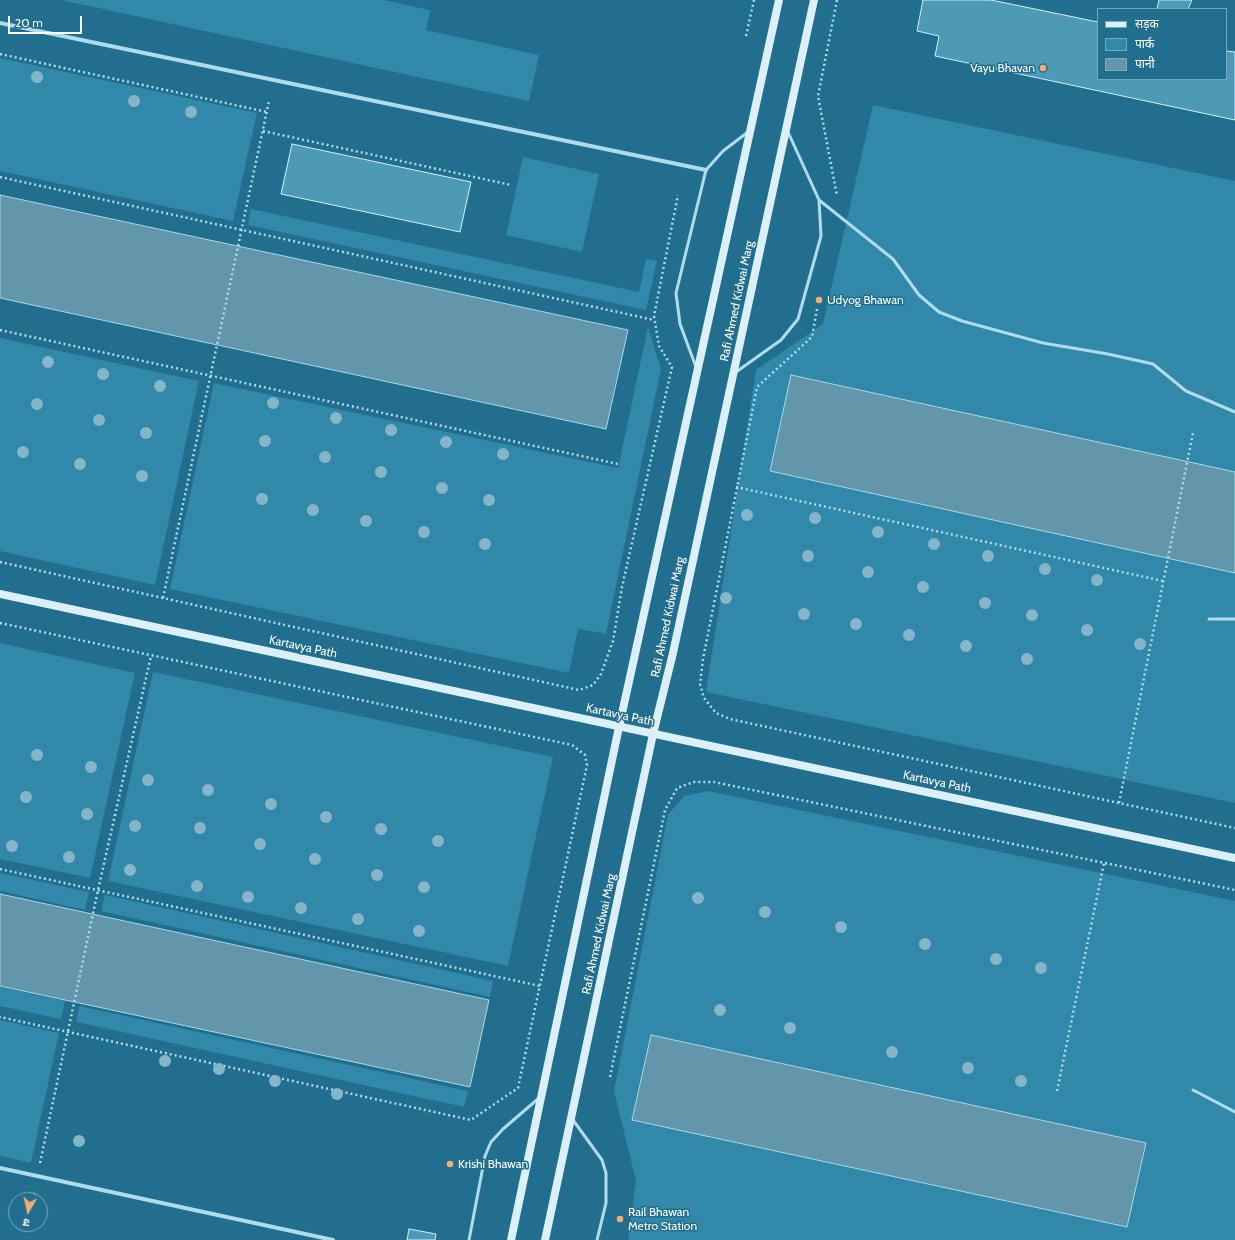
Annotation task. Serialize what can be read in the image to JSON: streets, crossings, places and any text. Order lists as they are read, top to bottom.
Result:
{
  "streets": {
    "main road": ["Rafi Ahmed Kidwai Marg", "Kartavya Path"]
  },
  "crossings": [
    ["Rafi Ahmed Kidwai Marg", "Kartavya Path"]
  ],
  "places": [
    "Vayu Bhavan",
    "Udyog Bhawan",
    "Krishi Bhawan",
    "Rail Bhawan Metro Station"
  ],
  "legend": ["सड़क", "पार्क", "पानी"],
  "scale_bar": "20 m",
  "north": "bottom"
}
